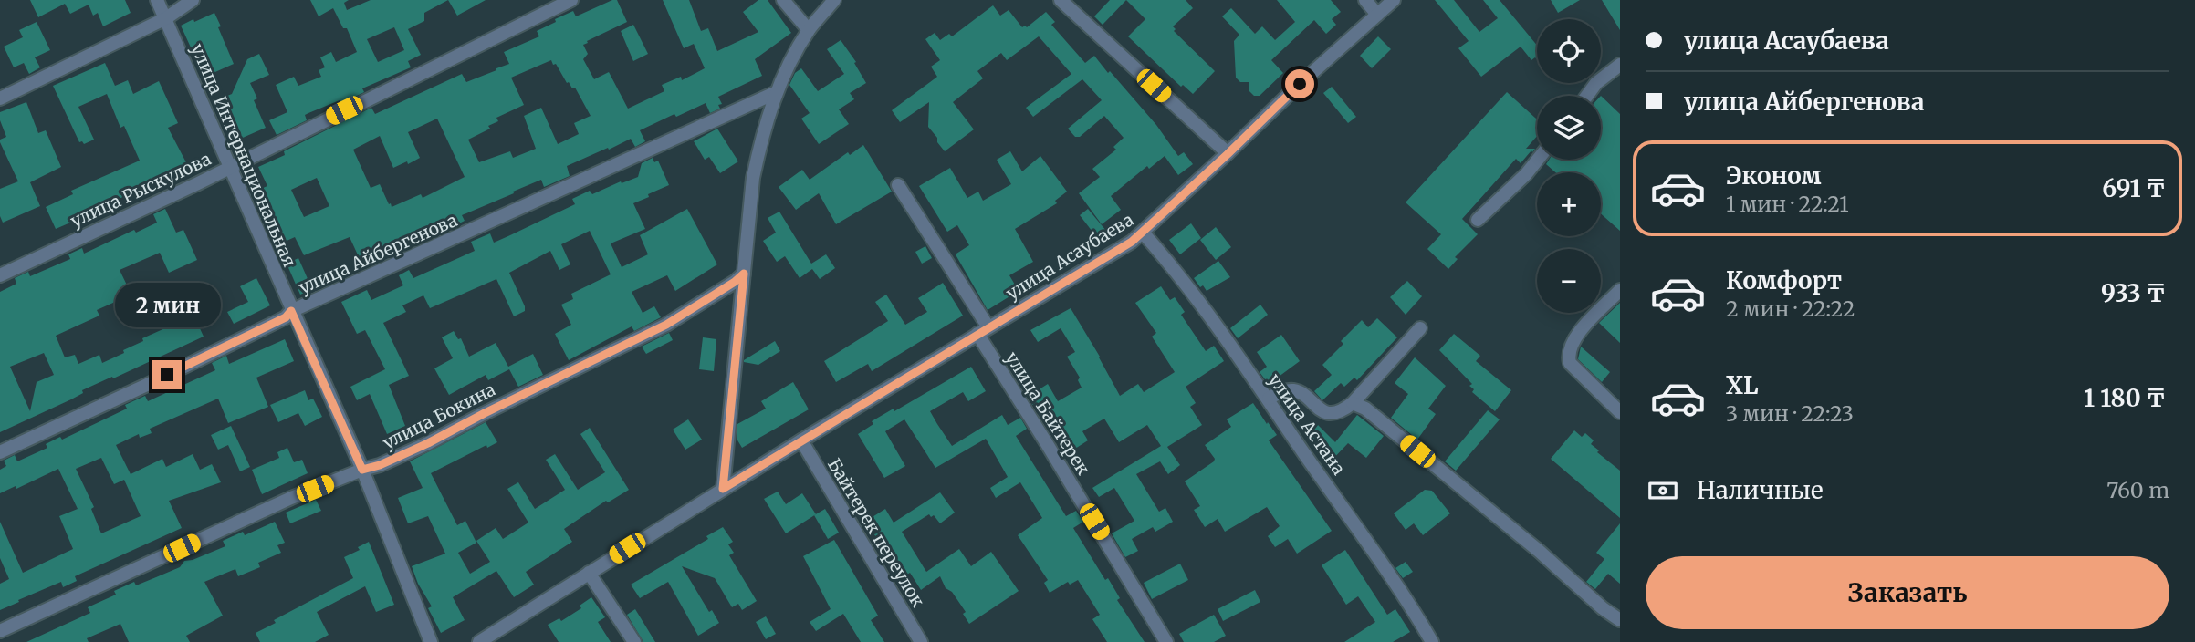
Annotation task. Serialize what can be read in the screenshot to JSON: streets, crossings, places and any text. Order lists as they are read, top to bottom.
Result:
{
  "streets": {
    "street": [
      "улица Интернациональная",
      "улица Рыскулова",
      "улица Айбергенова",
      "улица Асаубаева",
      "улица Байтерек",
      "улица Бокина",
      "улица Астана",
      "Байтерек переулок"
    ]
  },
  "crossings": [
    ["улица Интернациональная", "улица Рыскулова"],
    ["улица Интернациональная", "улица Айбергенова"],
    ["улица Интернациональная", "улица Бокина"],
    ["улица Асаубаева", "улица Байтерек"],
    ["улица Асаубаева", "улица Астана"],
    ["улица Асаубаева", "Байтерек переулок"]
  ],
  "page": {
    "banner": ["улица Асаубаева", "улица Айбергенова"],
    "map_buttons": ["+", "−"],
    "list": [
      {
        "name": "Эконом",
        "note": "1 мин · 22:21",
        "value": "691 ₸"
      },
      {
        "name": "Комфорт",
        "note": "2 мин · 22:22",
        "value": "933 ₸"
      },
      {
        "name": "XL",
        "note": "3 мин · 22:23",
        "value": "1 180 ₸"
      }
    ],
    "bubble": "2 мин",
    "pay": ["Наличные", "760 m"],
    "buttons": "Заказать"
  }
}
